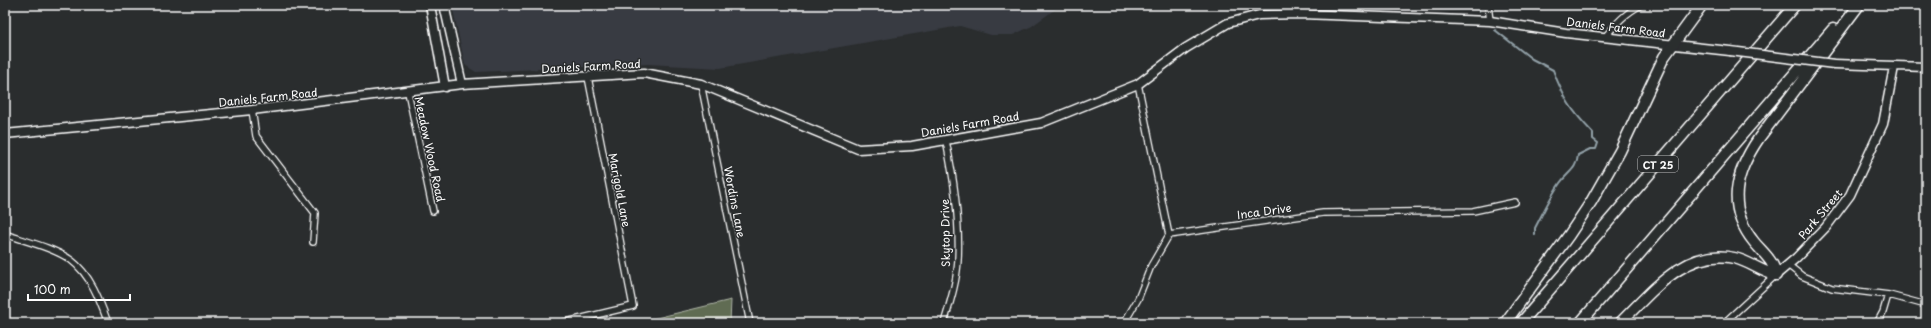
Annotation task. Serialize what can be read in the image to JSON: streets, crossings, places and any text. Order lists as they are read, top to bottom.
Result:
{
  "streets": {
    "highway": ["CT 25"],
    "main road": ["Daniels Farm Road", "Park Street"],
    "street": [
      "Meadow Wood Road",
      "Marigold Lane",
      "Wordins Lane",
      "Inca Drive",
      "Skytop Drive"
    ]
  },
  "crossings": [
    ["Daniels Farm Road", "Meadow Wood Road"],
    ["Daniels Farm Road", "Marigold Lane"],
    ["Daniels Farm Road", "Wordins Lane"],
    ["Daniels Farm Road", "Park Street"],
    ["Daniels Farm Road", "Skytop Drive"]
  ],
  "scale_bar": "100 m"
}
